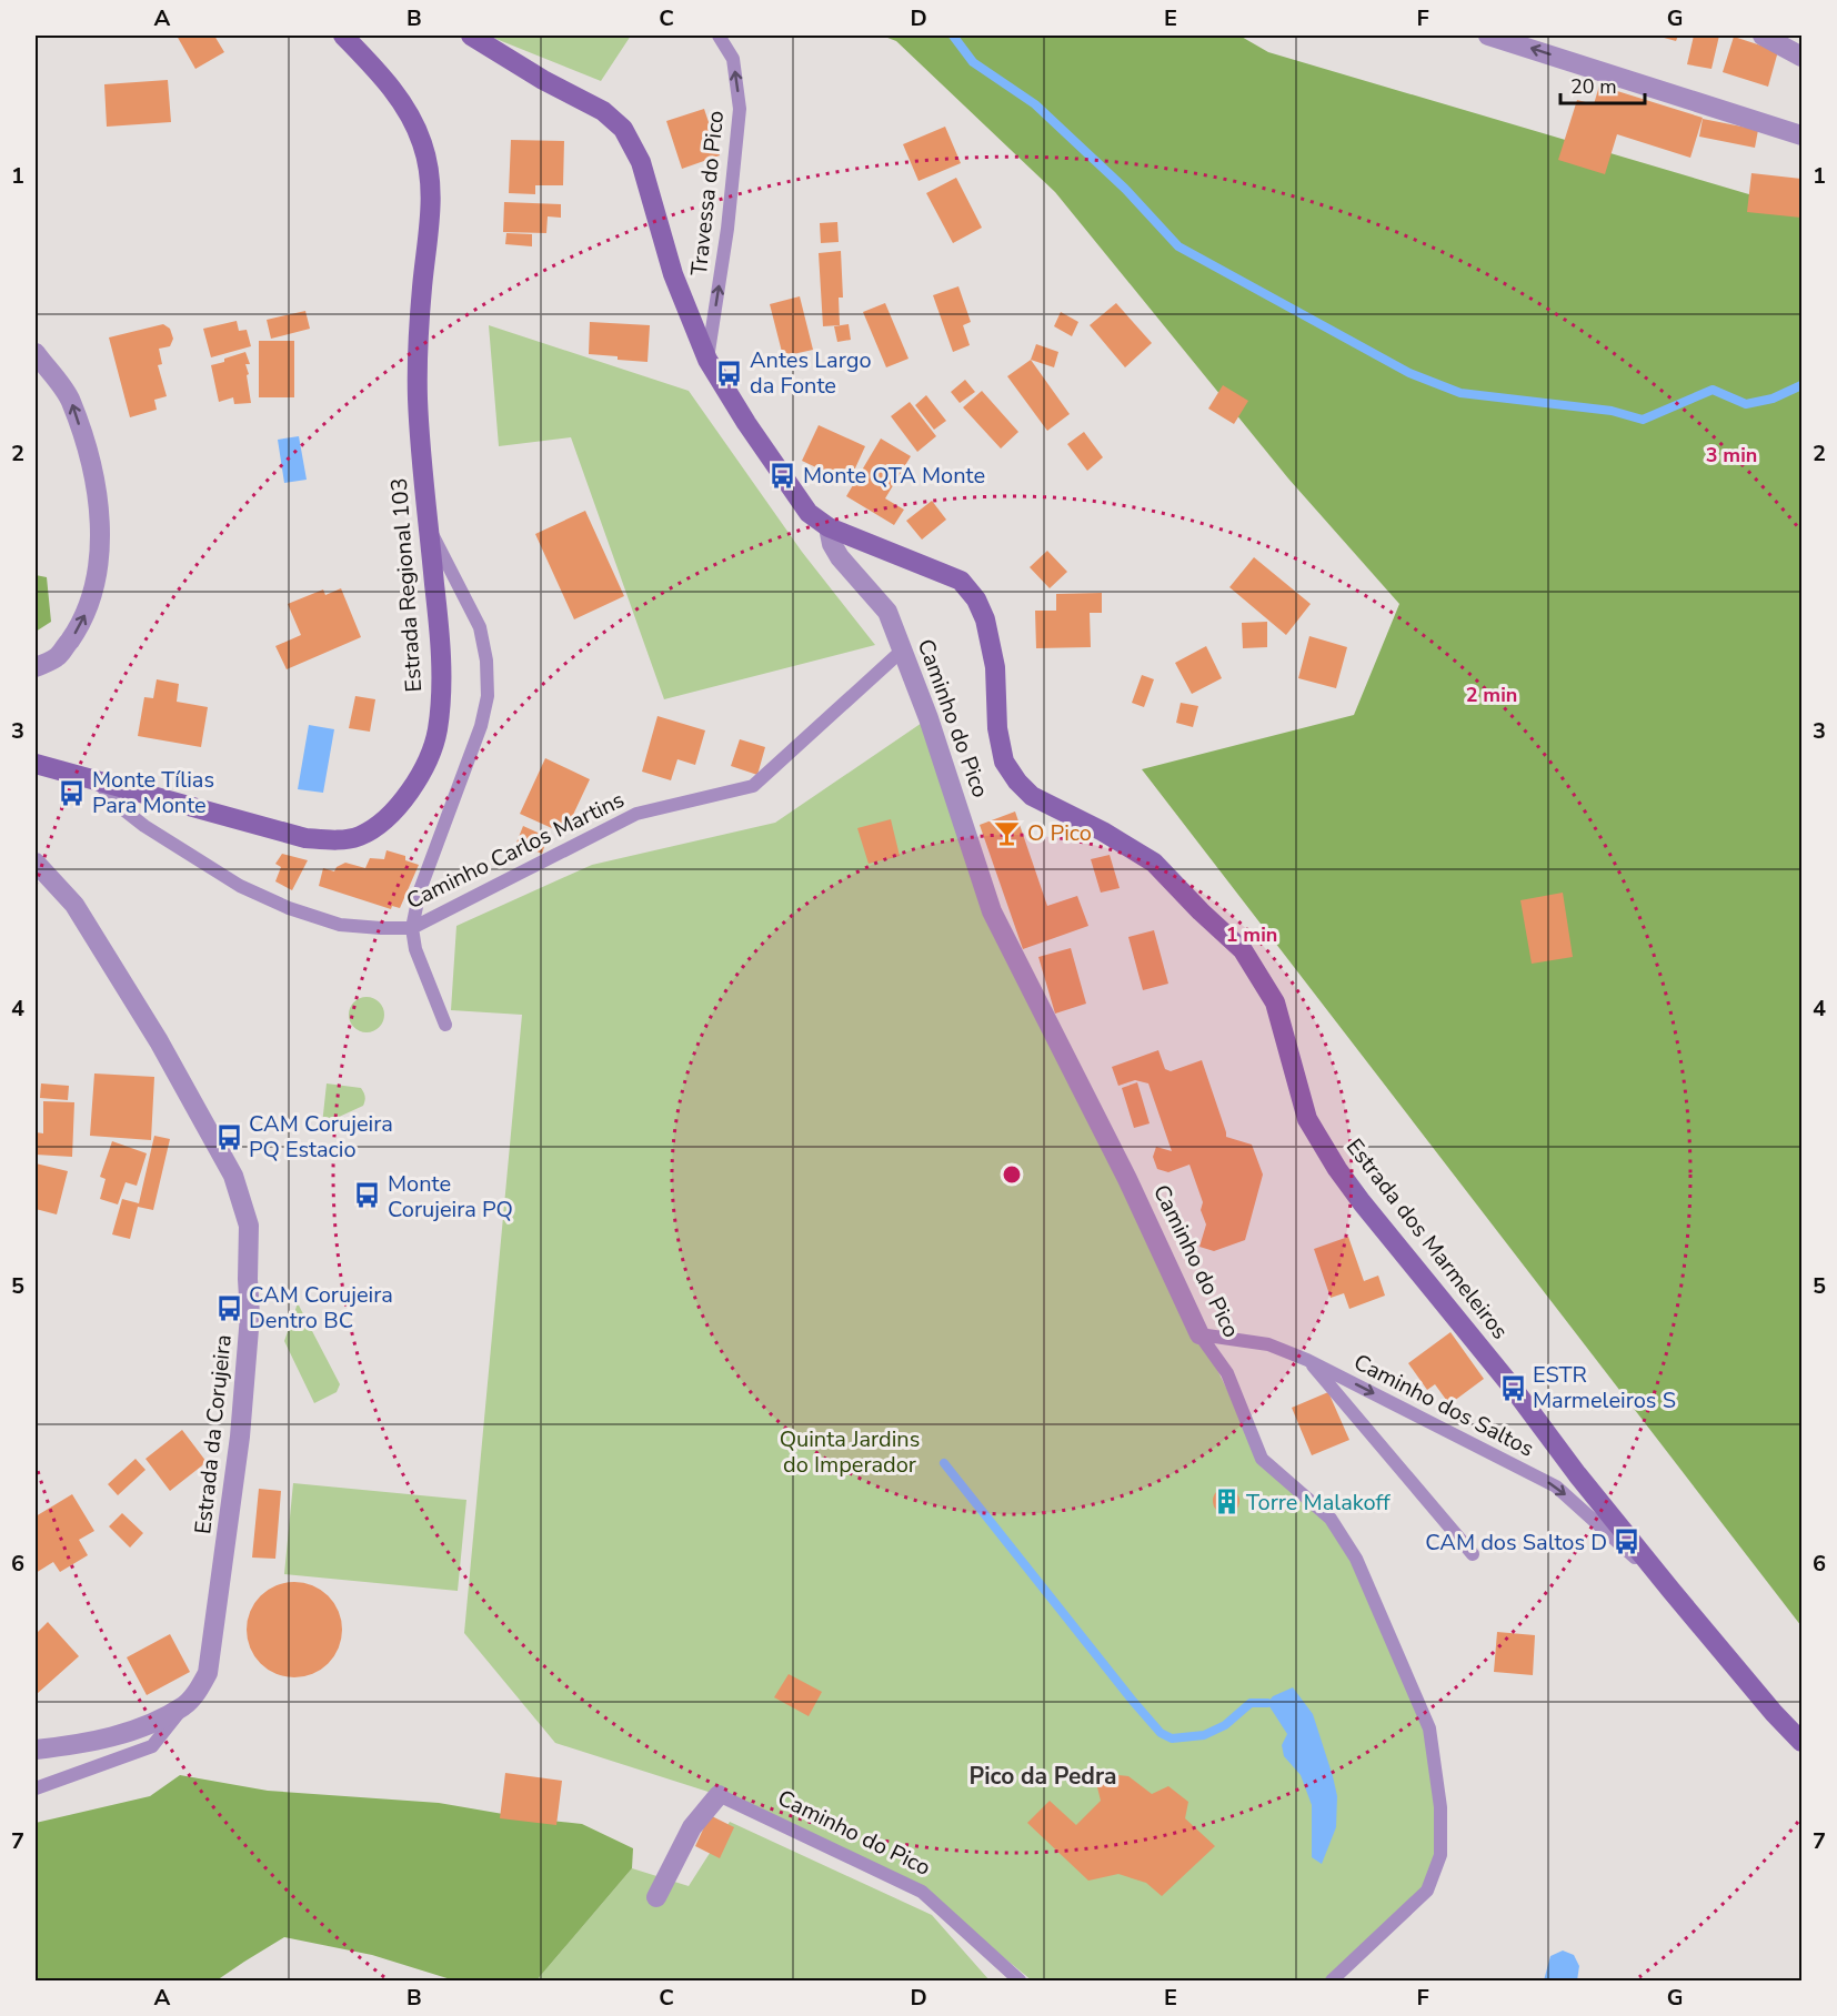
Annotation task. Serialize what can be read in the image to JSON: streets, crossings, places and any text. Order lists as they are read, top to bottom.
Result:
{
  "streets": {
    "main road": ["Estrada Regional 103", "Estrada dos Marmeleiros"],
    "street": ["Caminho do Pico", "Estrada da Corujeira"],
    "lane": ["Travessa do Pico", "Caminho Carlos Martins", "Caminho dos Saltos"]
  },
  "crossings": [
    ["Travessa do Pico", "Estrada dos Marmeleiros"],
    ["Estrada Regional 103", "Caminho Carlos Martins"],
    ["Caminho do Pico", "Caminho Carlos Martins"],
    ["Caminho do Pico", "Estrada dos Marmeleiros"],
    ["Caminho do Pico", "Caminho dos Saltos"],
    ["Estrada dos Marmeleiros", "Caminho dos Saltos"]
  ],
  "one_way": ["Travessa do Pico"],
  "districts": ["Pico da Pedra"],
  "parks": ["Quinta Jardins do Imperador"],
  "places": {
    "bus stop": [
      "Antes Largo da Fonte",
      "Monte QTA Monte",
      "Monte Tílias Para Monte",
      "CAM Corujeira PQ Estacio",
      "Monte Corujeira PQ",
      "CAM Corujeira Dentro BC",
      "ESTR Marmeleiros S",
      "CAM dos Saltos D"
    ],
    "bar": ["O Pico"],
    "building": ["Torre Malakoff"]
  },
  "scale_bar": "20 m",
  "grid": {
    "columns": [
      "A",
      "B",
      "C",
      "D",
      "E",
      "F",
      "G"
    ],
    "rows": [
      "1",
      "2",
      "3",
      "4",
      "5",
      "6",
      "7"
    ]
  },
  "rings": ["3 min", "2 min", "1 min"]
}
